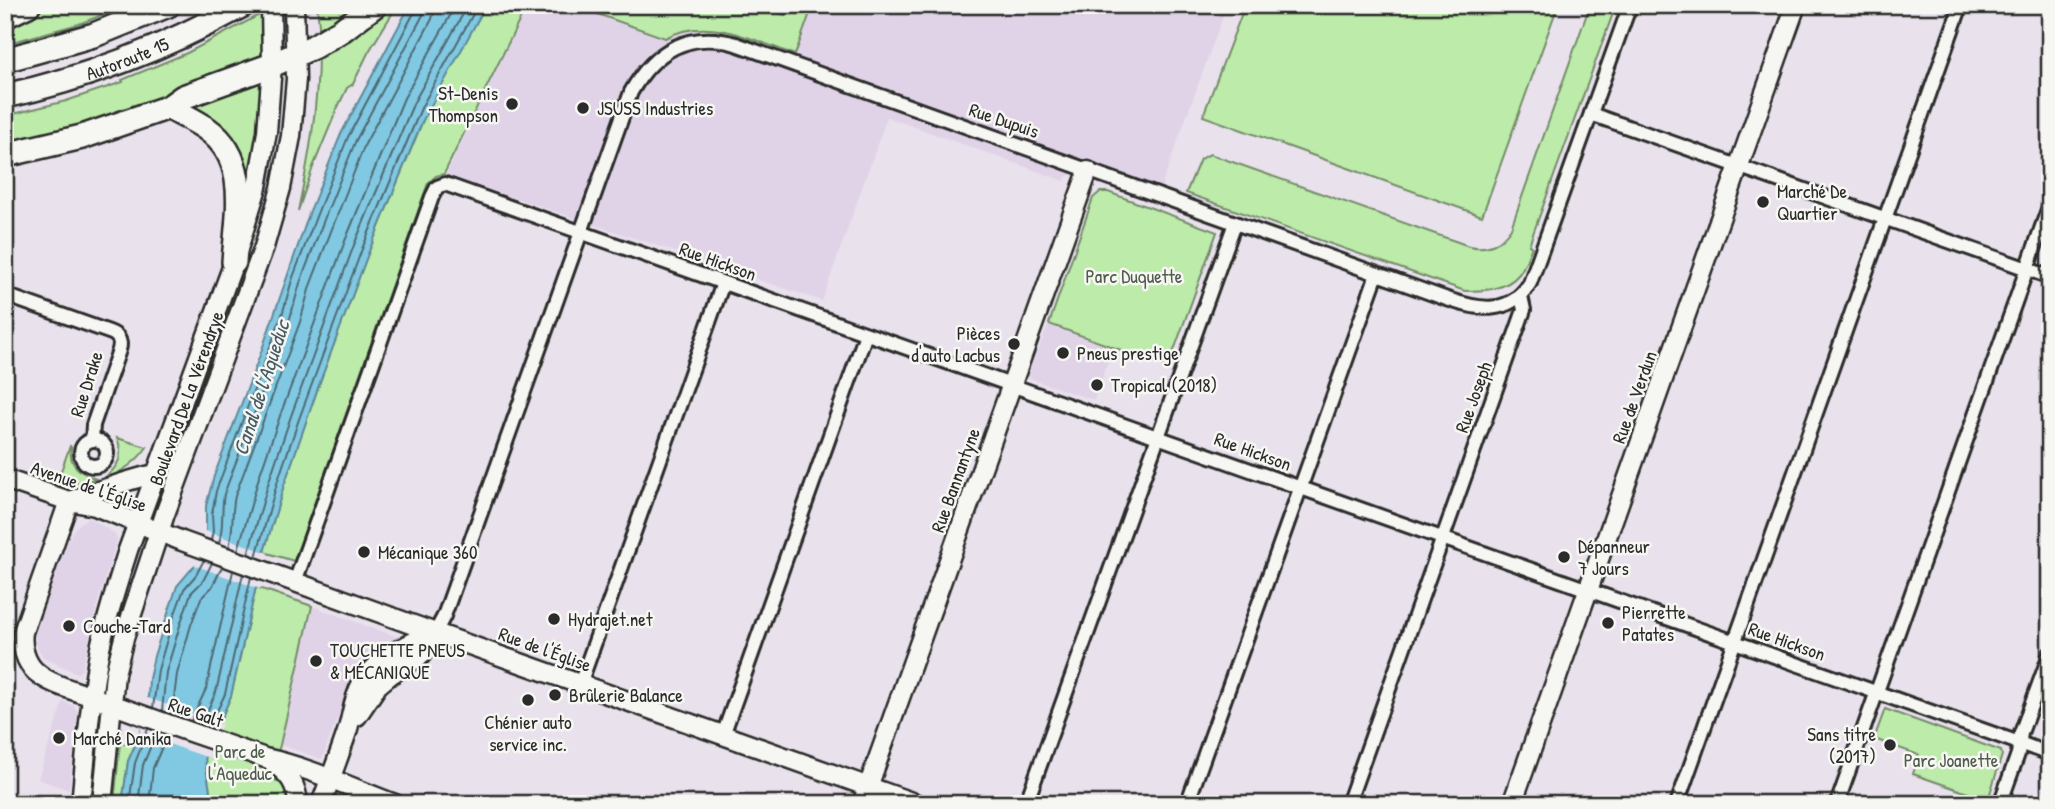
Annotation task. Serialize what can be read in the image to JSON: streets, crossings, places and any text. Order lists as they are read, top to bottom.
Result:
{
  "streets": {
    "highway": ["Autoroute 15"],
    "main road": [
      "Rue de Verdun",
      "Boulevard De La Vérendrye",
      "Rue Bannantyne",
      "Avenue de l'Église",
      "Rue de l'Église",
      "Rue Galt"
    ],
    "street": [
      "Rue Dupuis",
      "Rue Hickson",
      "Rue Drake",
      "Rue Joseph"
    ]
  },
  "crossings": [
    ["Rue Dupuis", "Rue Hickson"],
    ["Rue Dupuis", "Rue Joseph"],
    ["Rue Dupuis", "Rue Bannantyne"],
    ["Rue Dupuis", "Rue de l'Église"],
    ["Rue Hickson", "Rue Joseph"],
    ["Rue Hickson", "Rue de Verdun"],
    ["Rue Hickson", "Rue Bannantyne"],
    ["Rue Hickson", "Rue de l'Église"],
    ["Boulevard De La Vérendrye", "Avenue de l'Église"],
    ["Boulevard De La Vérendrye", "Rue de l'Église"],
    ["Boulevard De La Vérendrye", "Rue Galt"],
    ["Rue Bannantyne", "Rue de l'Église"],
    ["Avenue de l'Église", "Rue de l'Église"],
    ["Avenue de l'Église", "Rue Galt"]
  ],
  "water": ["Canal de l'Aqueduc"],
  "parks": ["Parc Duquette", "Parc de l'Aqueduc", "Parc Joanette"],
  "places": [
    "St-Denis Thompson",
    "JSUSS Industries",
    "Marché De Quartier",
    "Pièces d'auto Lacbus",
    "Pneus prestige",
    "Tropical (2018)",
    "Mécanique 360",
    "Dépanneur 7 Jours",
    "Hydrajet.net",
    "Pierrette Patates",
    "Couche-Tard",
    "TOUCHETTE PNEUS & MÉCANIQUE",
    "Brûlerie Balance",
    "Chénier auto service inc.",
    "Marché Danika",
    "Sans titre (2017)"
  ]
}
